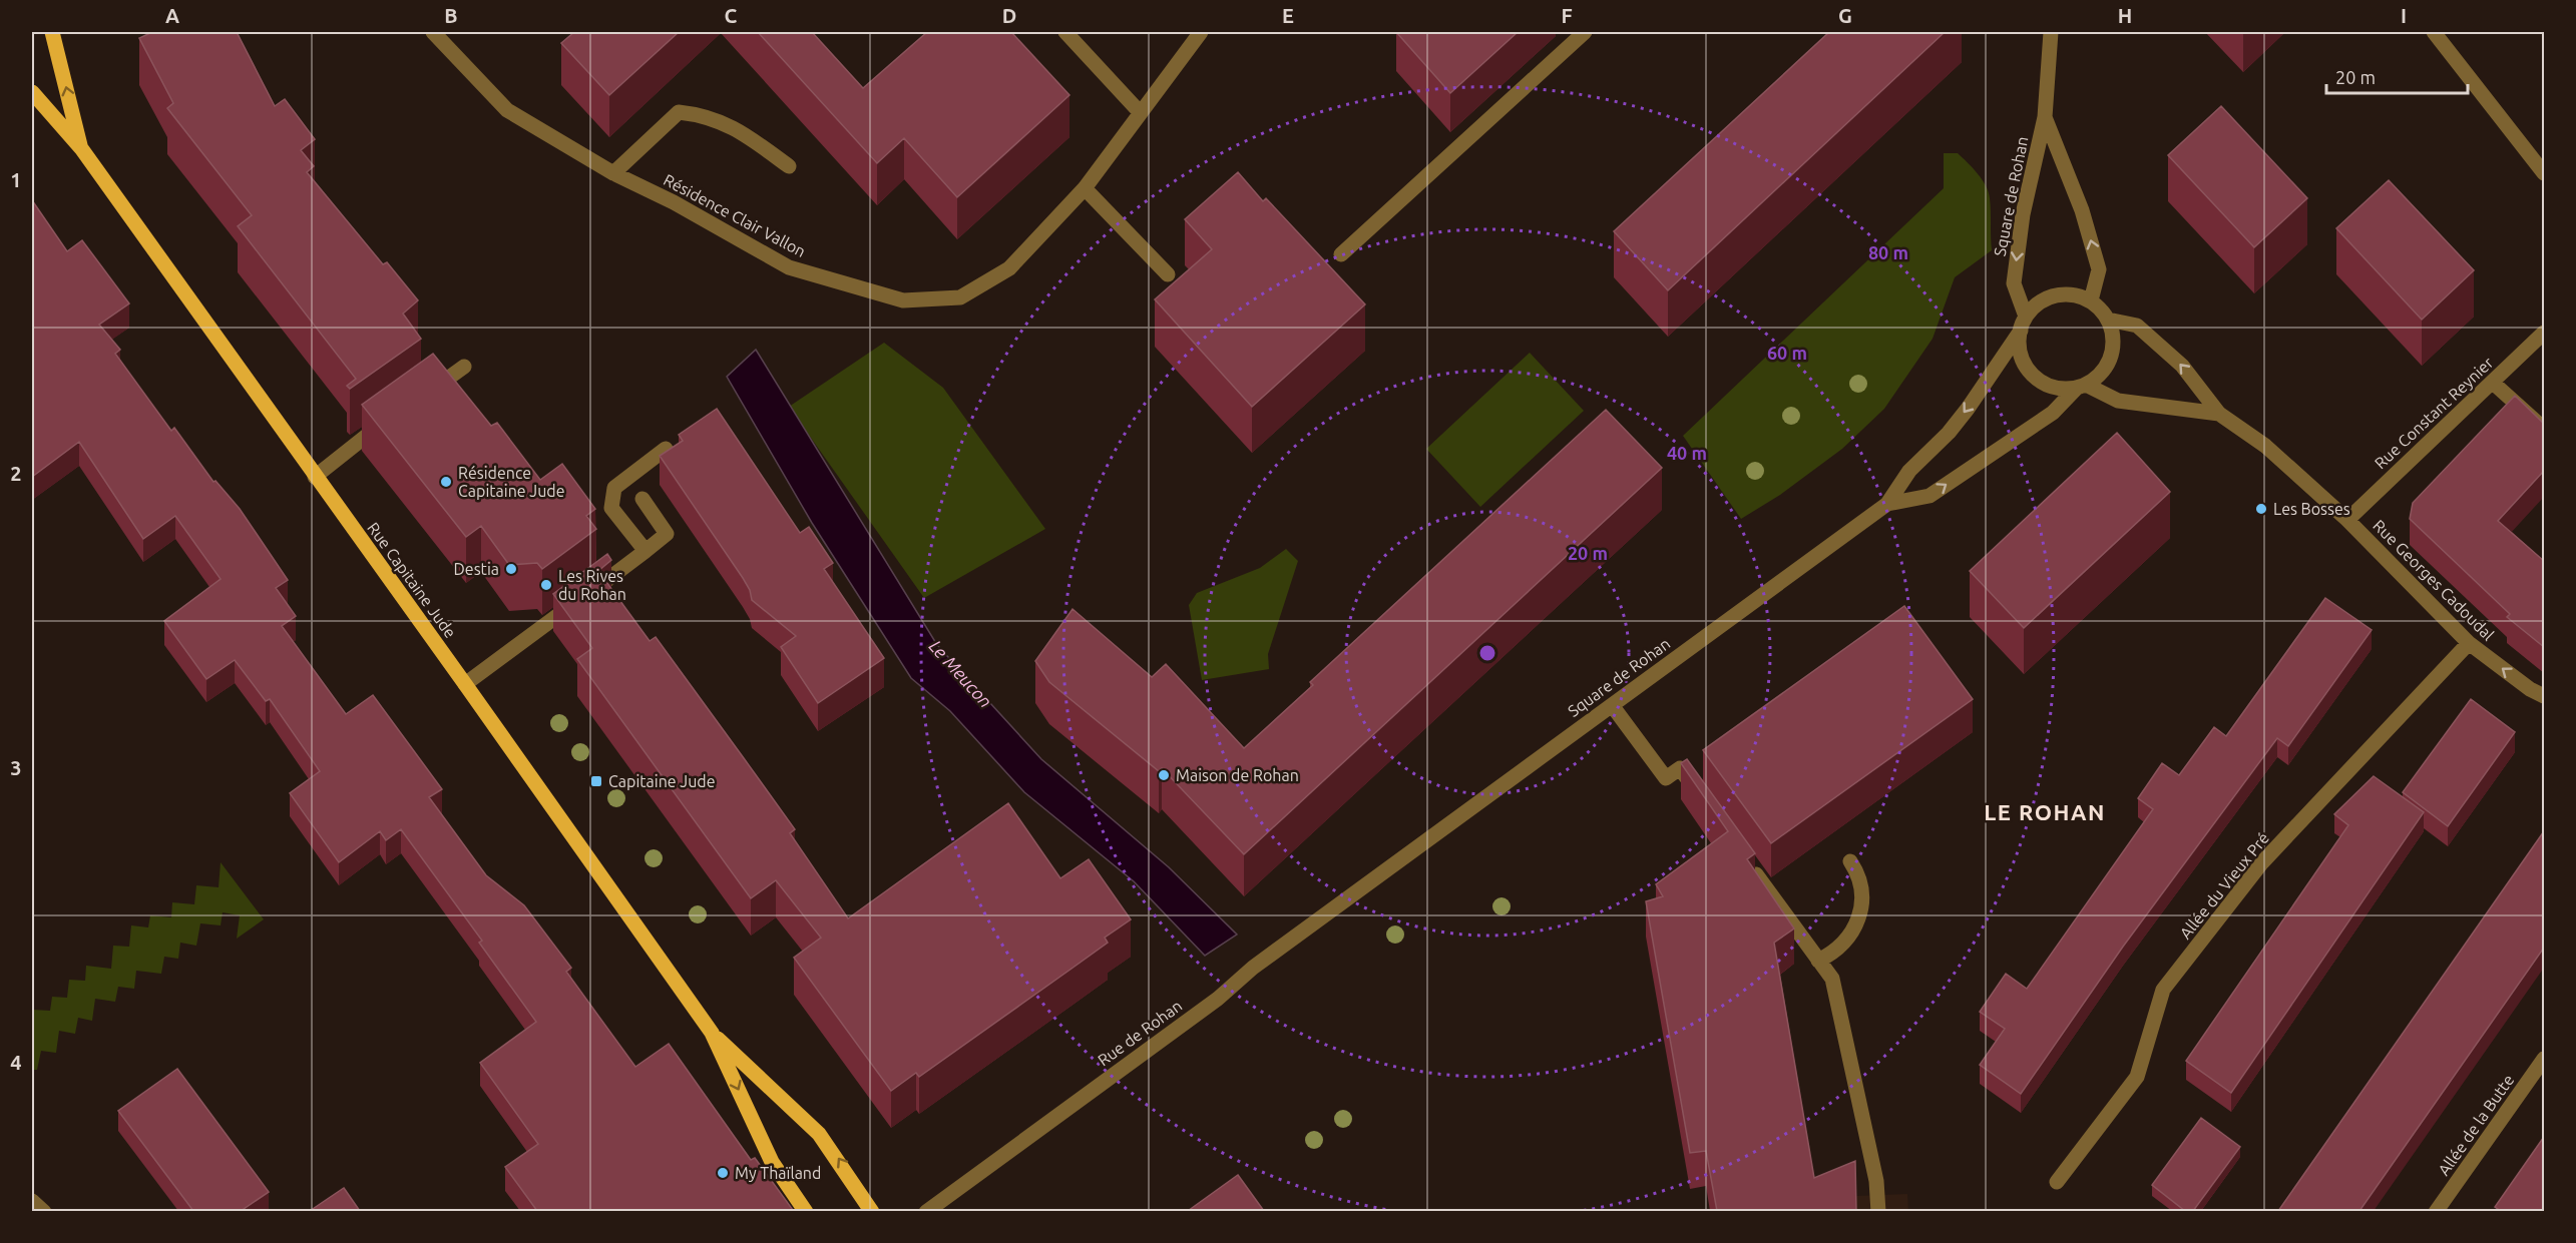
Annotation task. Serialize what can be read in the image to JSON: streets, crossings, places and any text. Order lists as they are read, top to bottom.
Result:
{
  "streets": {
    "main road": ["Rue Capitaine Jude"],
    "street": [
      "Square de Rohan",
      "Résidence Clair Vallon",
      "Rue Constant Reynier",
      "Rue Georges Cadoudal",
      "Allée du Vieux Pré",
      "Rue de Rohan",
      "Allée de la Butte"
    ]
  },
  "crossings": [
    ["Square de Rohan", "Rue Georges Cadoudal"],
    ["Square de Rohan", "Rue de Rohan"],
    ["Rue Constant Reynier", "Rue Georges Cadoudal"],
    ["Rue Georges Cadoudal", "Allée du Vieux Pré"]
  ],
  "districts": ["LE ROHAN"],
  "water": ["Le Meucon"],
  "places": {
    "other": [
      "Résidence Capitaine Jude",
      "Les Bosses",
      "Destia",
      "Les Rives du Rohan",
      "Maison de Rohan",
      "My Thaïland"
    ],
    "transit": ["Capitaine Jude"]
  },
  "scale_bar": "20 m",
  "grid": {
    "columns": [
      "A",
      "B",
      "C",
      "D",
      "E",
      "F",
      "G",
      "H",
      "I"
    ],
    "rows": [
      "1",
      "2",
      "3",
      "4"
    ]
  },
  "rings": [
    "80 m",
    "60 m",
    "40 m",
    "20 m"
  ]
}
